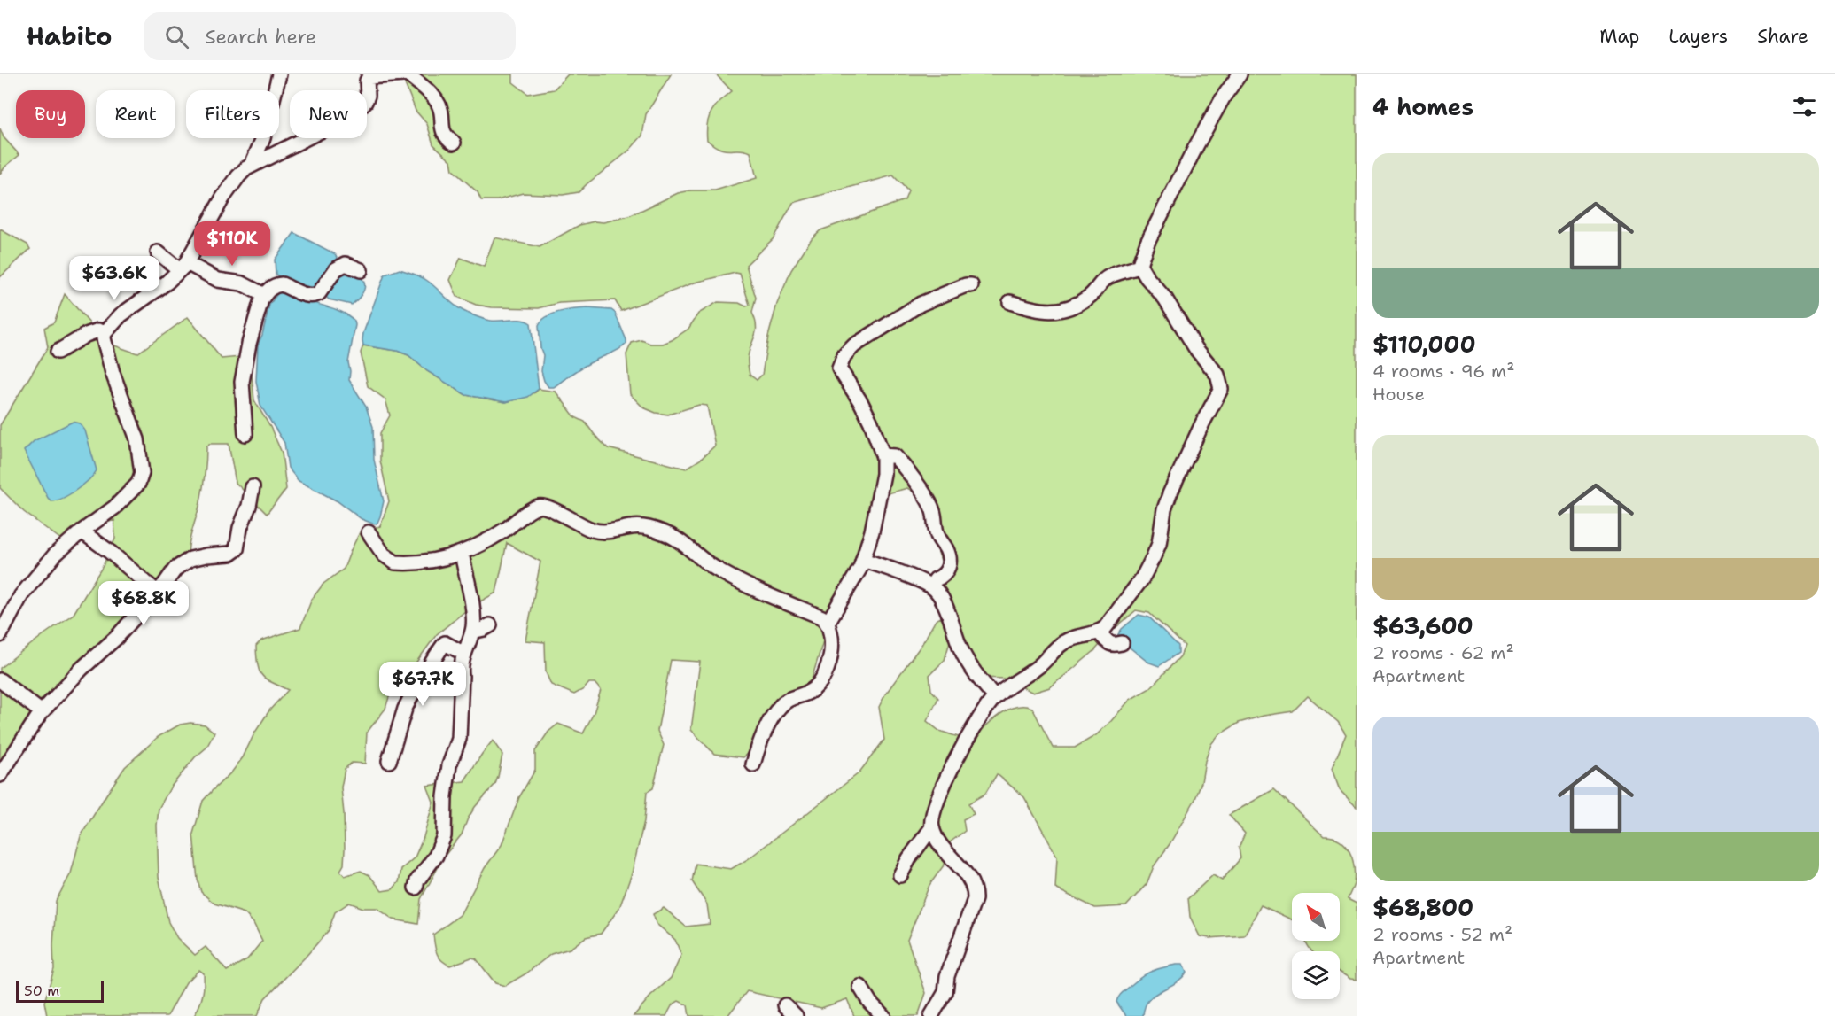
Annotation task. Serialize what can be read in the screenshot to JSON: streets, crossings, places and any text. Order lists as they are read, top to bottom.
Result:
{
  "scale_bar": "50 m",
  "north": "top left",
  "page": {
    "header": "Habito",
    "search": "Search here",
    "nav": ["Map", "Layers", "Share"],
    "heading": "4 homes",
    "chip": [
      "Buy",
      "Rent",
      "Filters",
      "New"
    ],
    "list": [
      {
        "name": "$110,000",
        "note": "4 rooms · 96 m² · House"
      },
      {
        "name": "$63,600",
        "note": "2 rooms · 62 m² · Apartment"
      },
      {
        "name": "$68,800",
        "note": "2 rooms · 52 m² · Apartment"
      }
    ],
    "price": [
      "$110K",
      "$63.6K",
      "$68.8K",
      "$67.7K"
    ],
    "scale": "50 m"
  }
}
